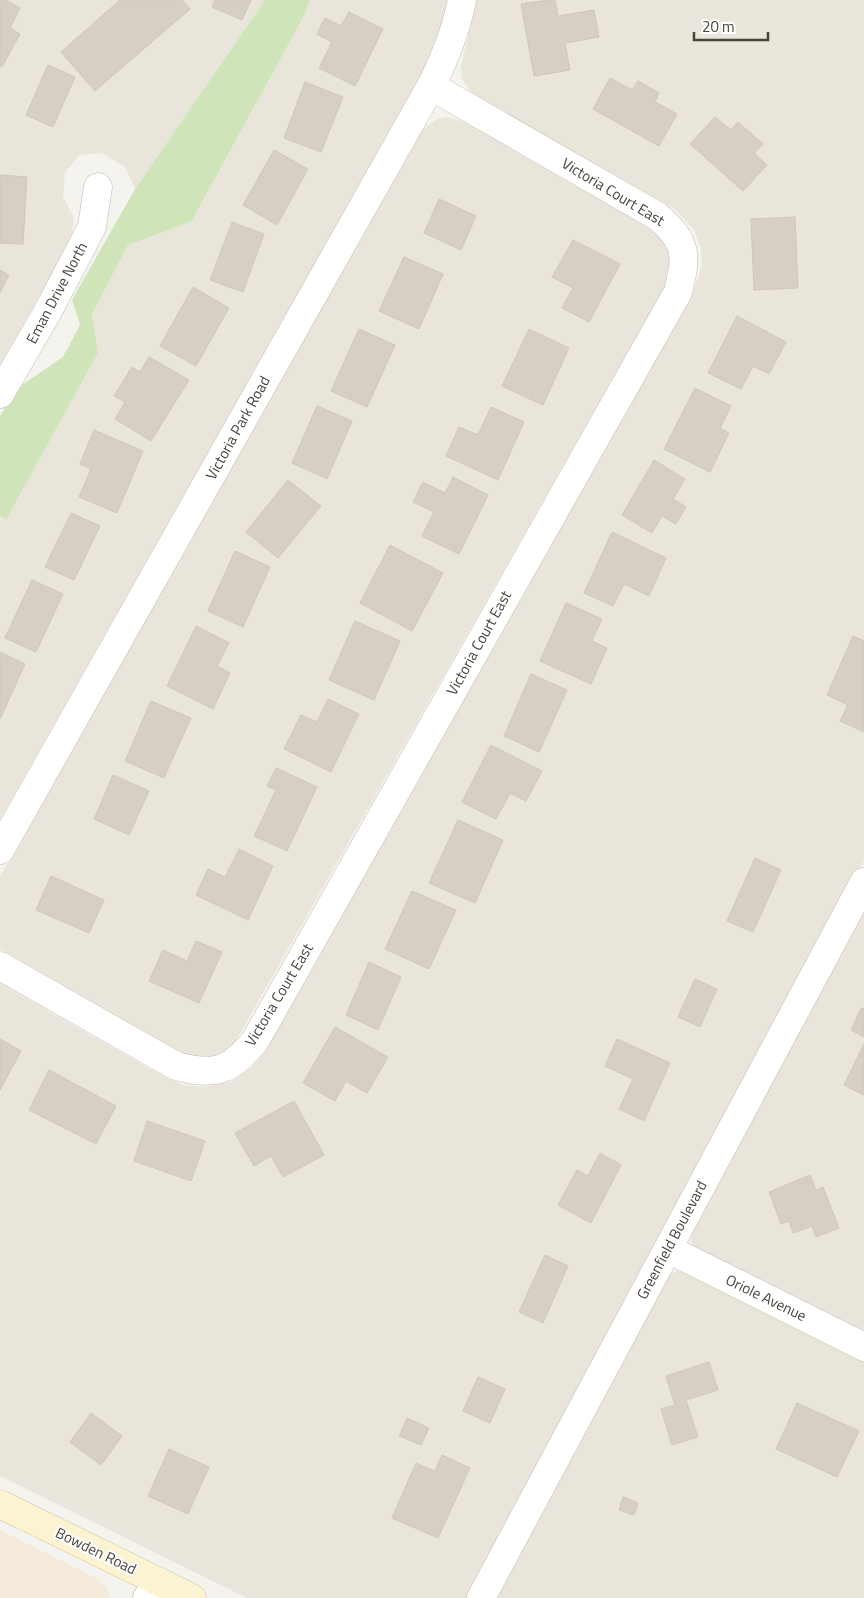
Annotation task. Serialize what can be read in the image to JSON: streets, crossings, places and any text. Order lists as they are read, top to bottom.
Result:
{
  "streets": {
    "main road": ["Bowden Road"],
    "street": [
      "Victoria Court East",
      "Eman Drive North",
      "Victoria Park Road",
      "Greenfield Boulevard",
      "Oriole Avenue"
    ]
  },
  "crossings": [
    ["Victoria Court East", "Victoria Park Road"],
    ["Greenfield Boulevard", "Oriole Avenue"]
  ],
  "scale_bar": "20 m"
}
